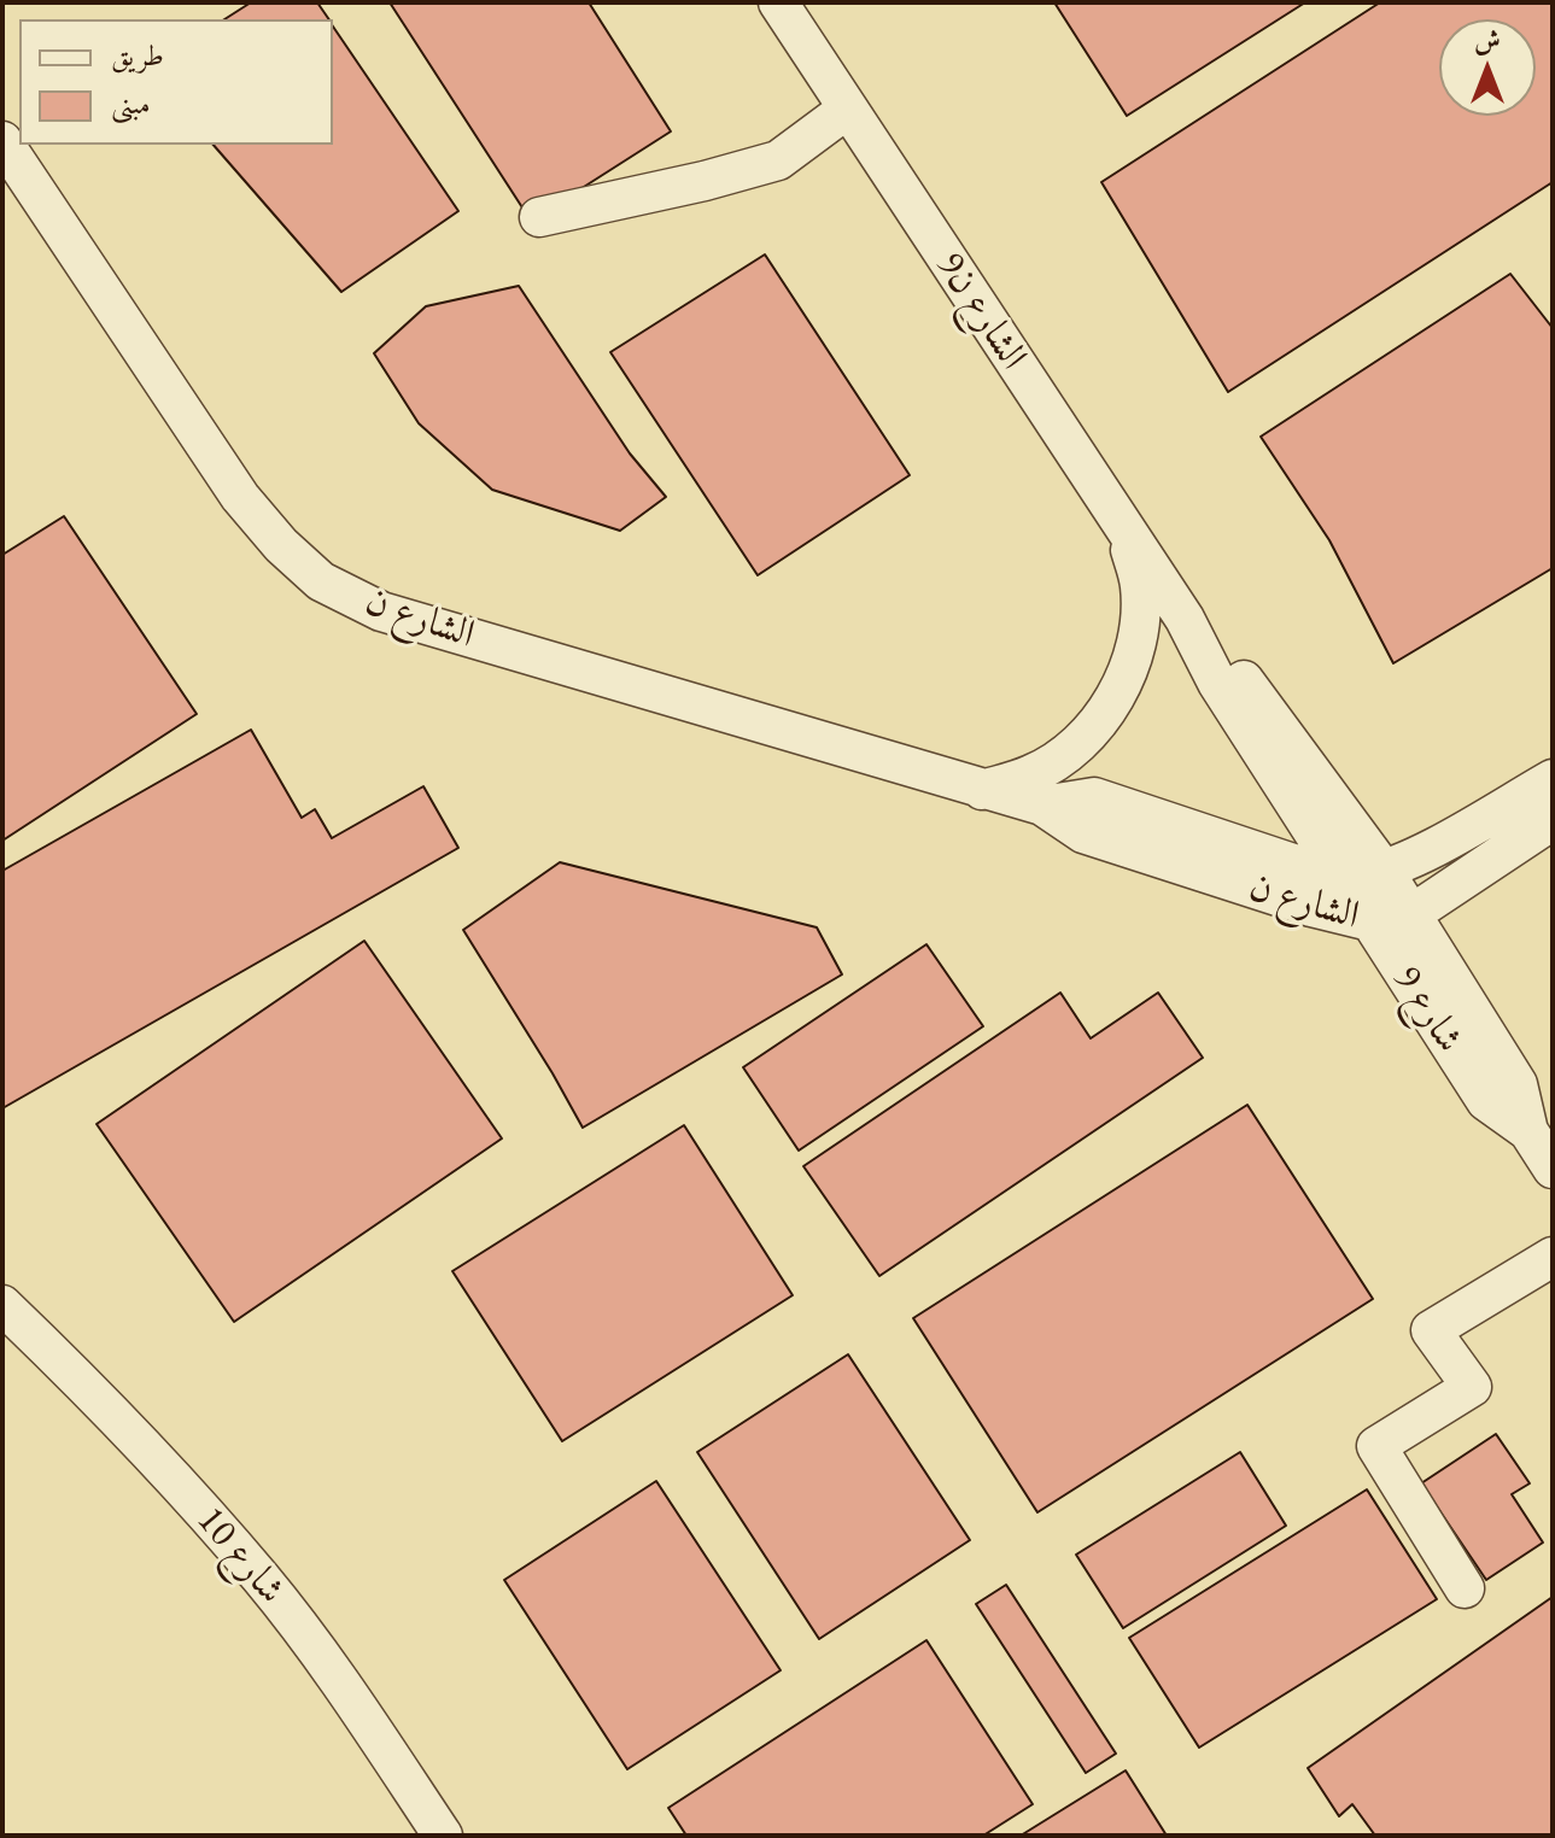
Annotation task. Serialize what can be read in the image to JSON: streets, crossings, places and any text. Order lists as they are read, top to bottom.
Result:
{
  "streets": {
    "street": [
      "الشارع ن9",
      "الشارع ن",
      "شارع 9",
      "شارع 10"
    ]
  },
  "crossings": [
    ["الشارع ن9", "الشارع ن"],
    ["الشارع ن9", "شارع 9"],
    ["الشارع ن", "شارع 9"]
  ],
  "legend": ["طريق", "مبنى"],
  "north": "top"
}
